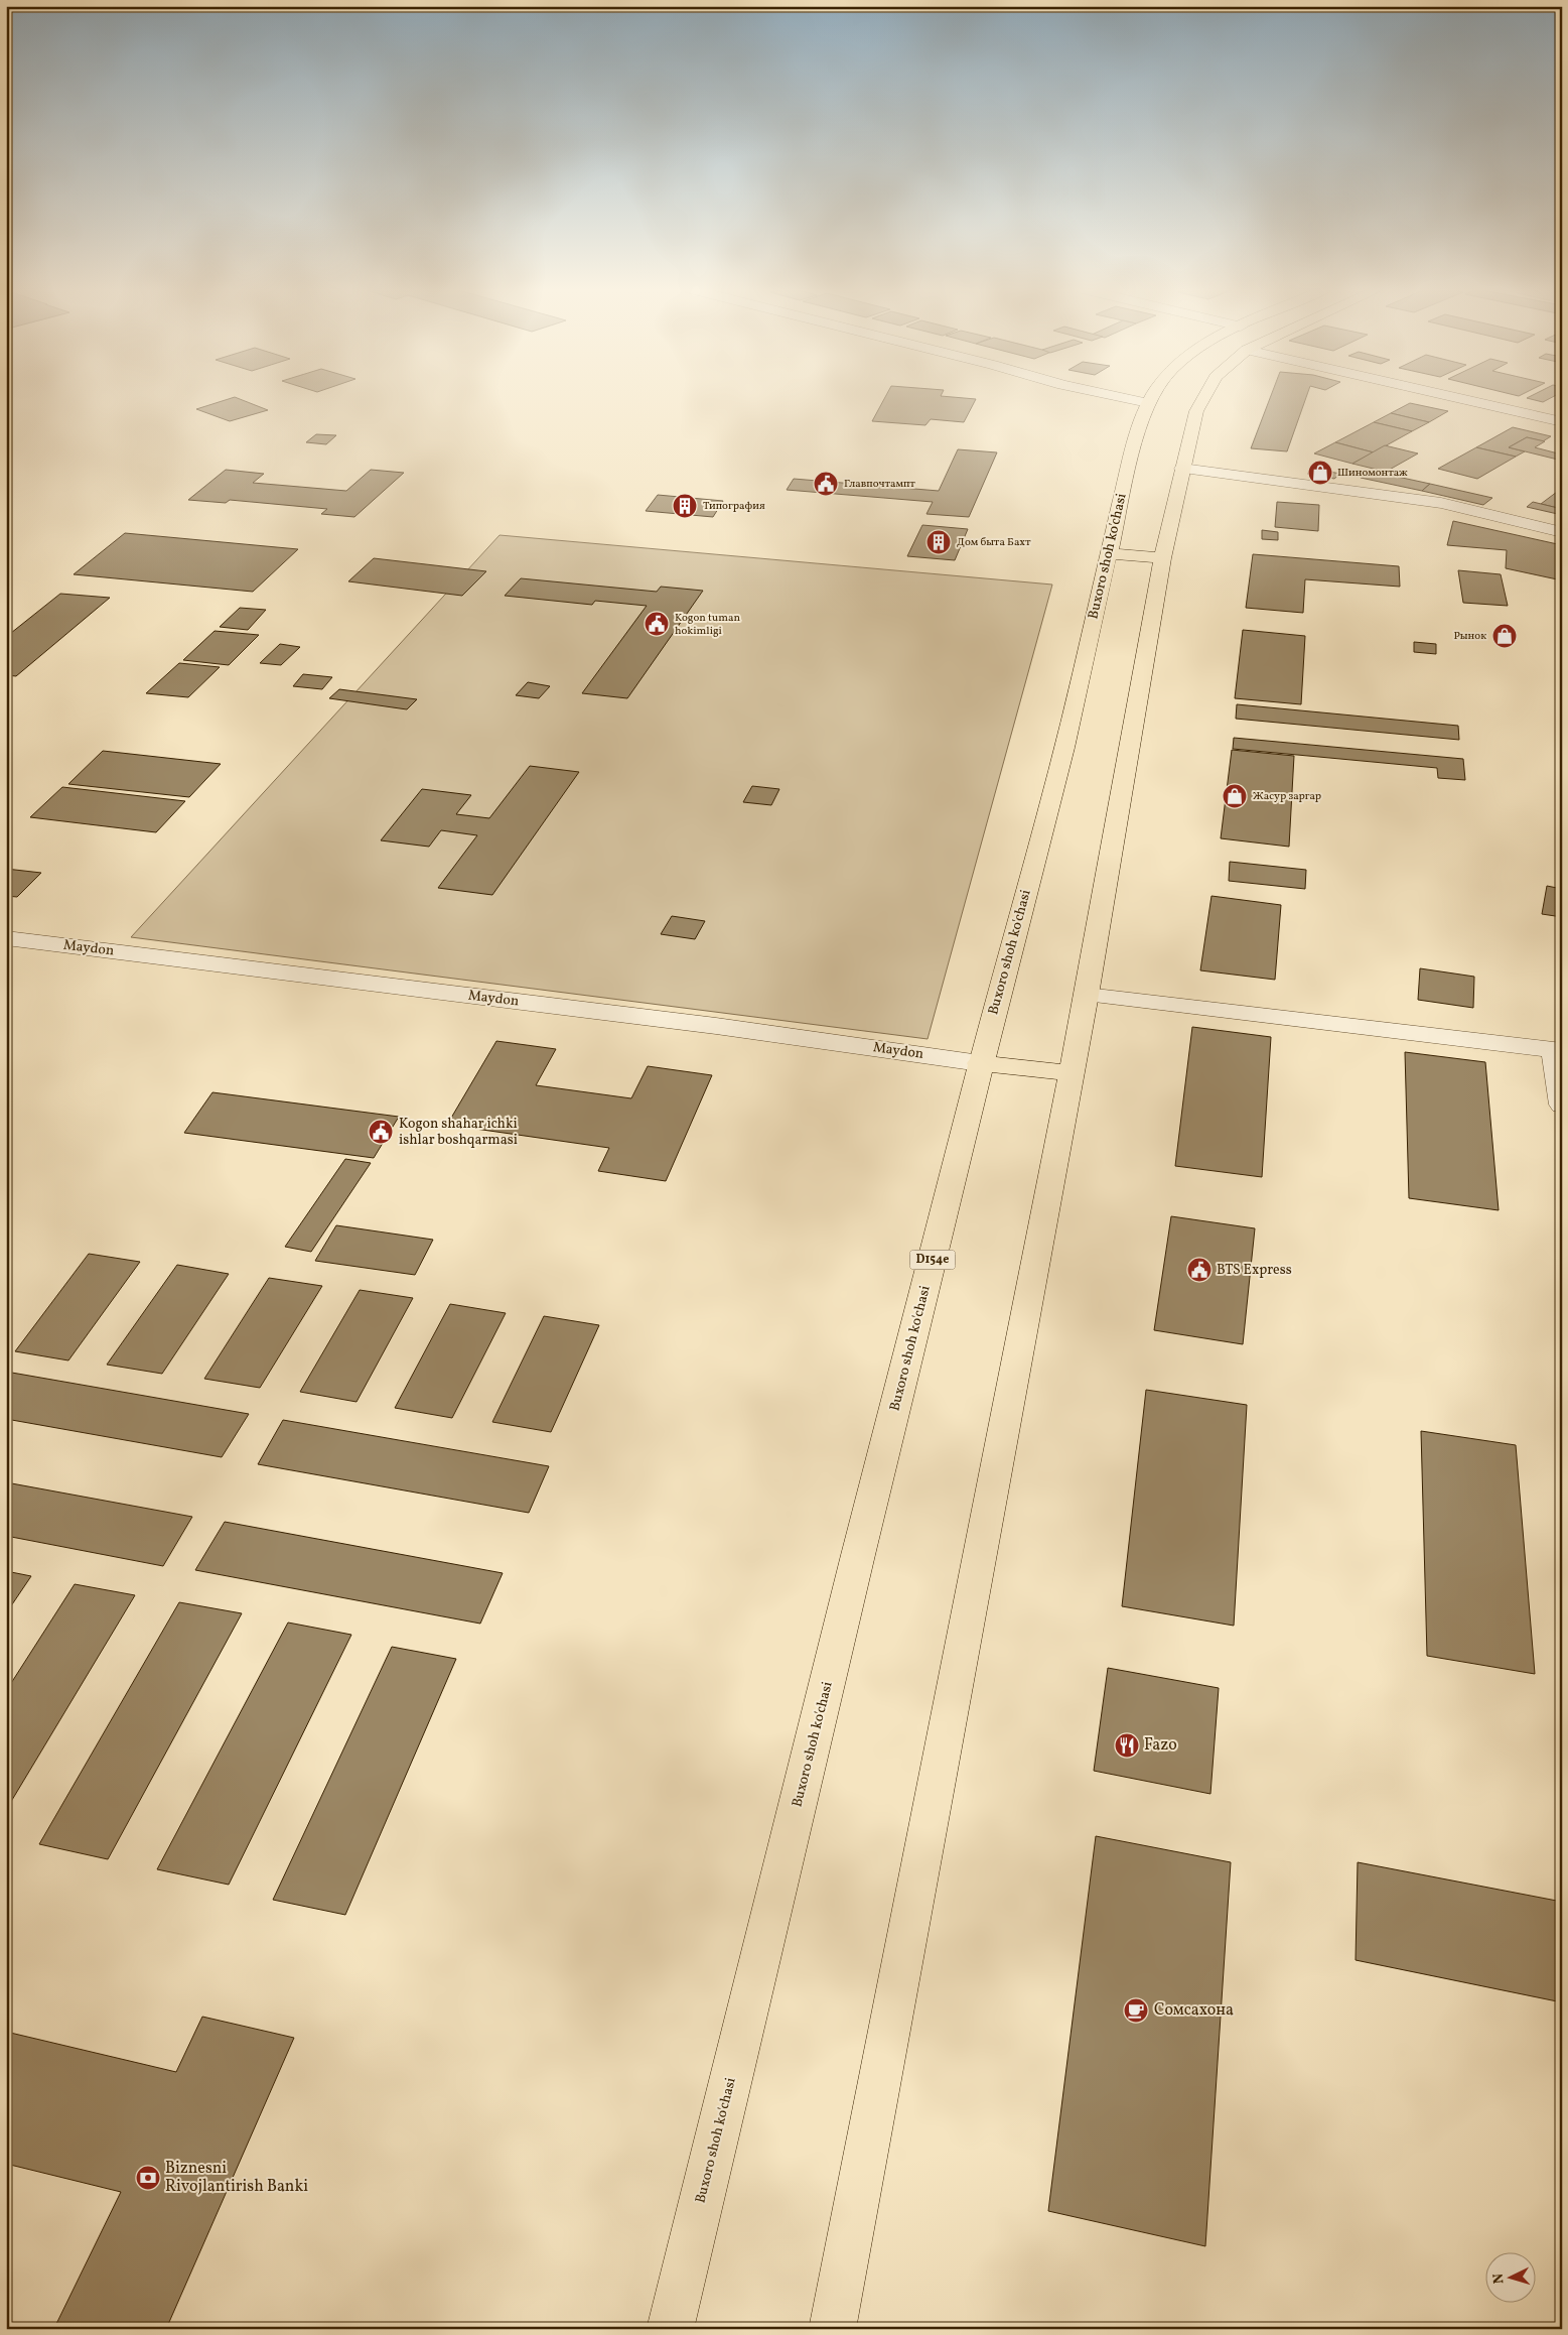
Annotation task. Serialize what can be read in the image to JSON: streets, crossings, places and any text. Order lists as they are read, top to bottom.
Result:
{
  "streets": {
    "main road": ["Buxoro shoh ko'chasi", "D154e"],
    "street": ["Maydon"]
  },
  "crossings": [
    ["Buxoro shoh ko'chasi", "Maydon"]
  ],
  "places": {
    "shop": ["Шиномонтаж", "Рынок", "Жасур заргар"],
    "public building": [
      "Главпочтампт",
      "Kogon tuman hokimligi",
      "Kogon shahar ichki ishlar boshqarmasi",
      "BTS Express"
    ],
    "building": ["Типография", "Дом быта Бахт"],
    "restaurant": ["Fazo"],
    "cafe": ["Сомсахона"],
    "bank": ["Biznesni Rivojlantirish Banki"]
  },
  "north": "left"
}
